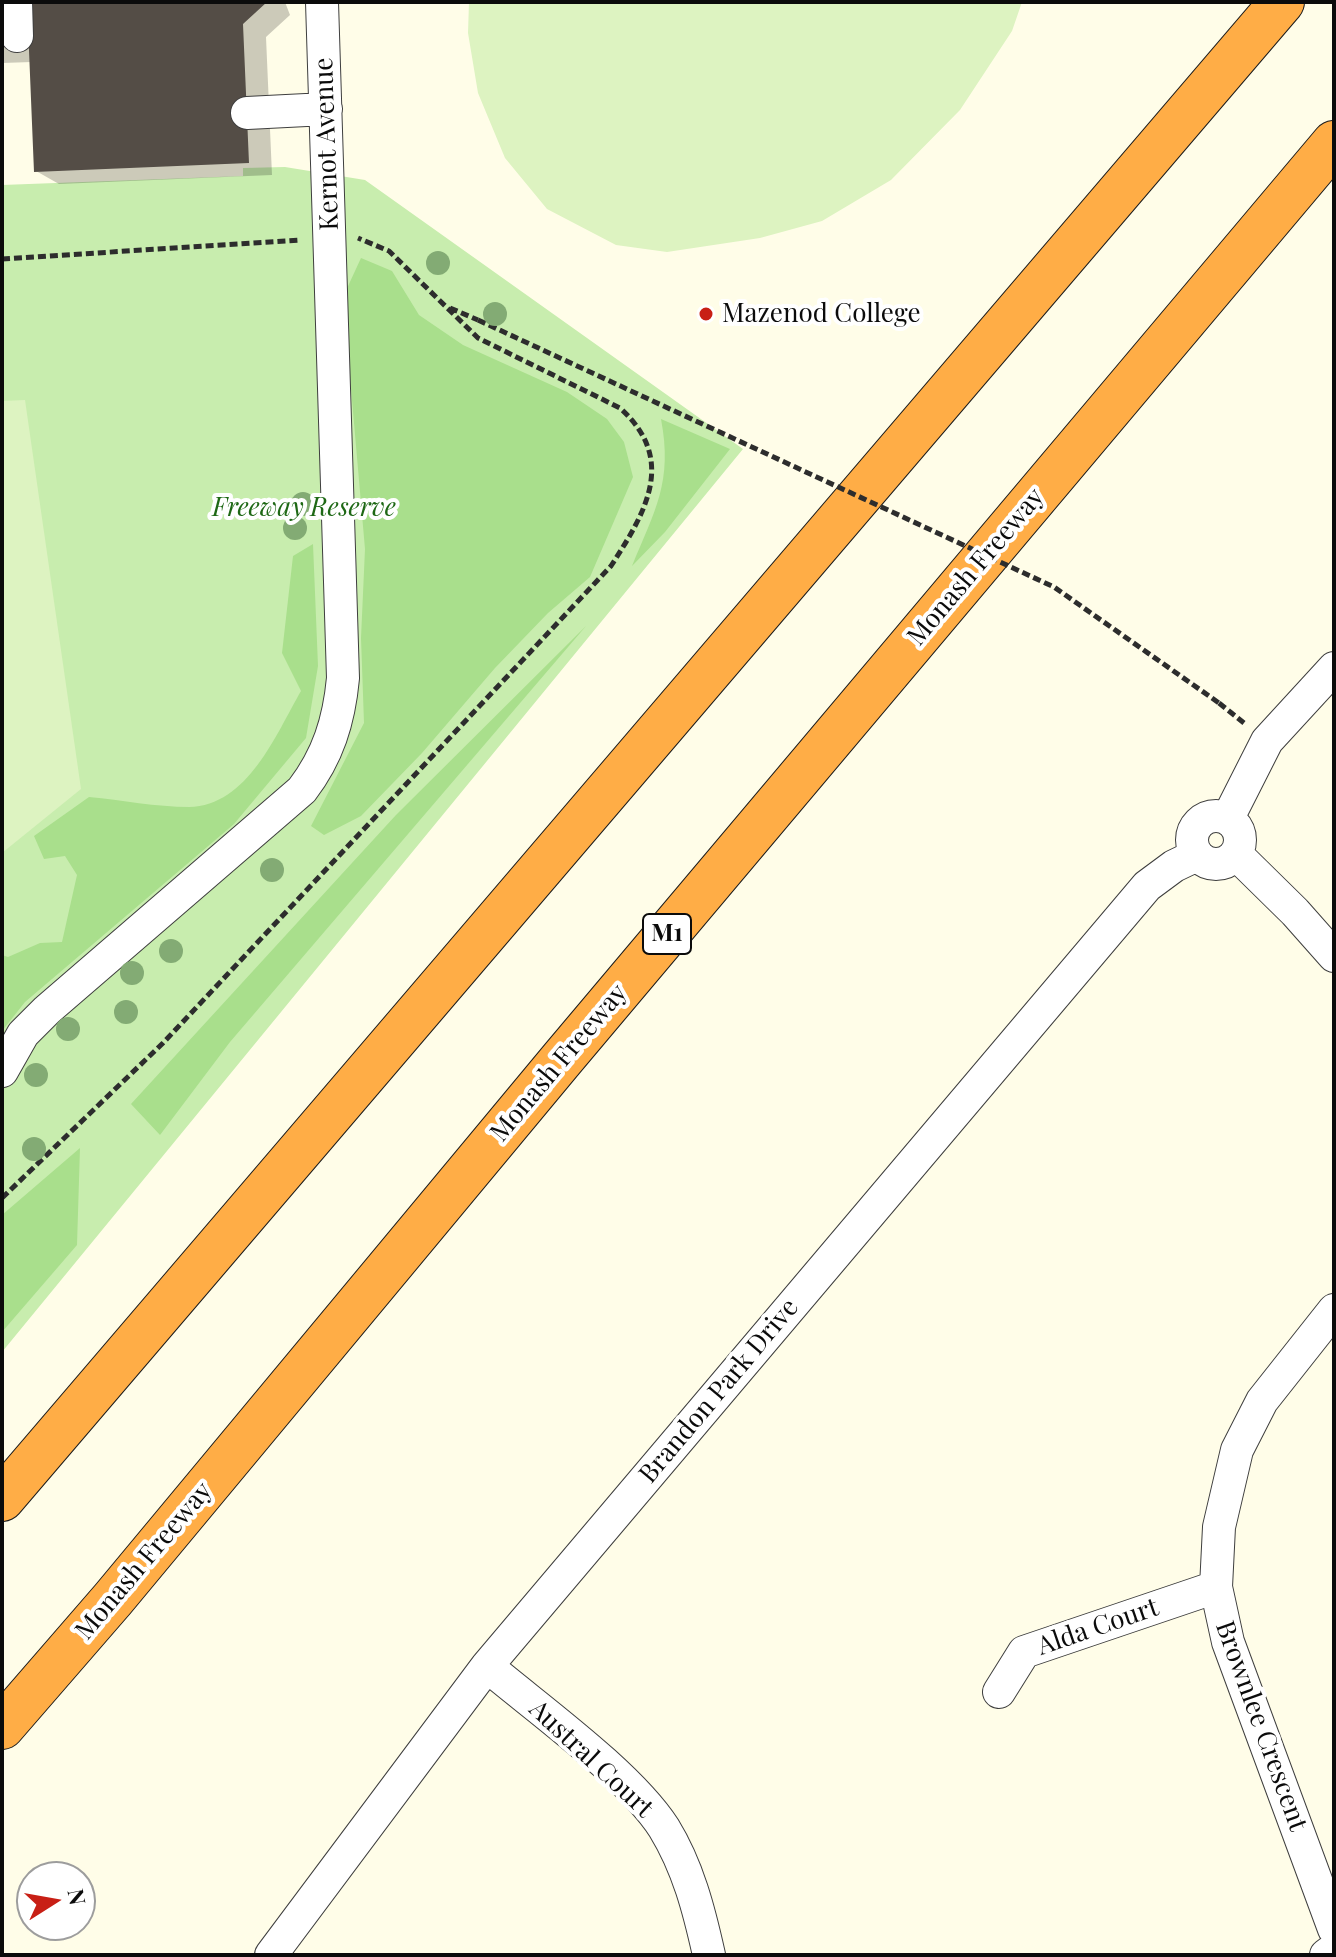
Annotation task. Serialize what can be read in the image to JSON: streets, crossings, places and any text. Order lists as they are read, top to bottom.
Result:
{
  "streets": {
    "highway": ["Monash Freeway", "M1"],
    "street": [
      "Kernot Avenue",
      "Brandon Park Drive",
      "Alda Court",
      "Brownlee Crescent",
      "Austral Court"
    ]
  },
  "crossings": [
    ["Brandon Park Drive", "Austral Court"],
    ["Alda Court", "Brownlee Crescent"]
  ],
  "parks": ["Freeway Reserve"],
  "places": ["Mazenod College"],
  "north": "right"
}
